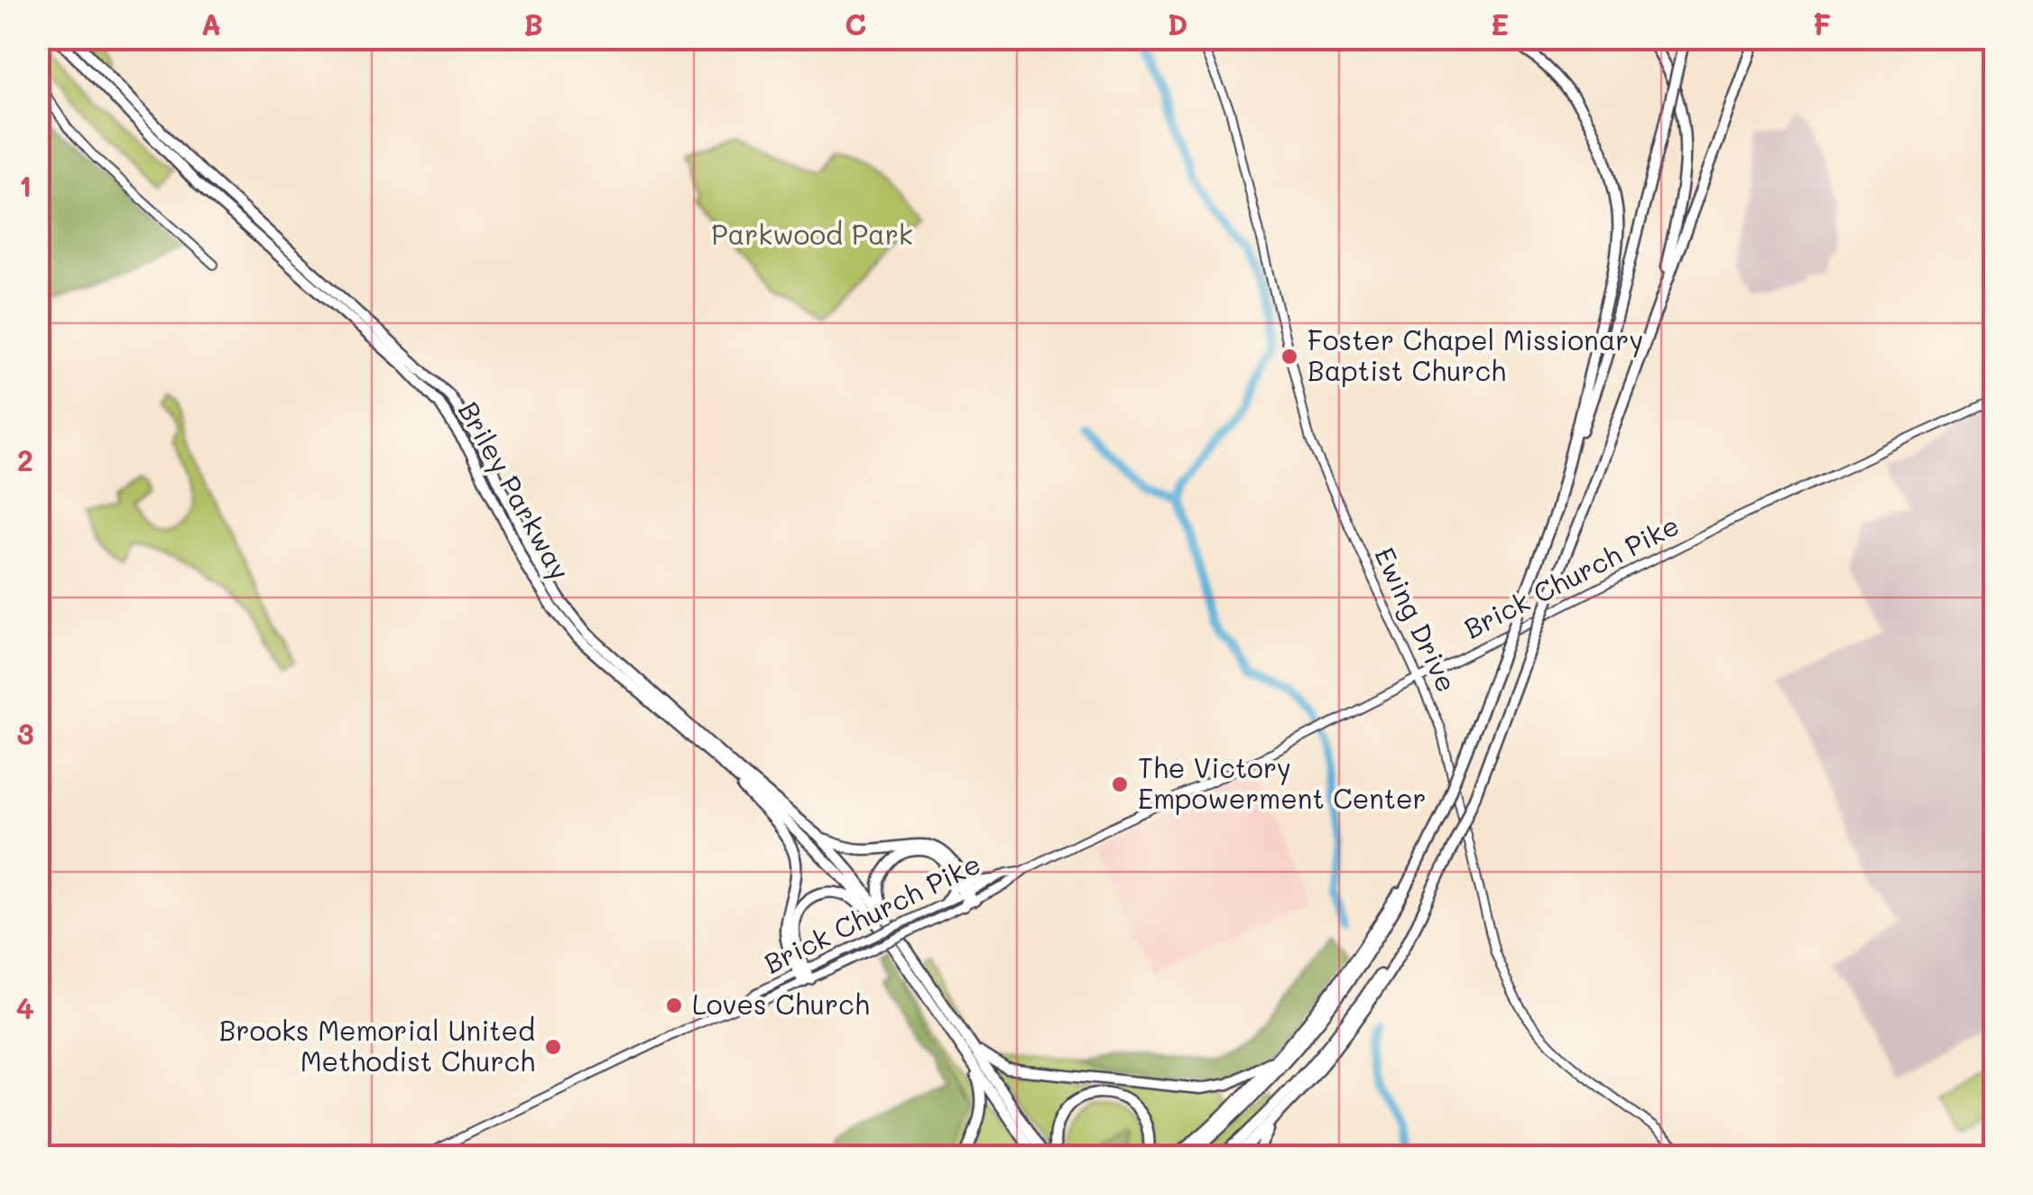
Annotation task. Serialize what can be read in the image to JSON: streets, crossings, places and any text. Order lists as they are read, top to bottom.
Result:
{
  "streets": {
    "highway": ["Briley Parkway"],
    "main road": ["Brick Church Pike", "Ewing Drive"]
  },
  "crossings": [
    ["Brick Church Pike", "Ewing Drive"]
  ],
  "parks": ["Parkwood Park"],
  "places": [
    "Foster Chapel Missionary Baptist Church",
    "The Victory Empowerment Center",
    "Loves Church",
    "Brooks Memorial United Methodist Church"
  ],
  "grid": {
    "columns": [
      "A",
      "B",
      "C",
      "D",
      "E",
      "F"
    ],
    "rows": [
      "1",
      "2",
      "3",
      "4"
    ]
  }
}
